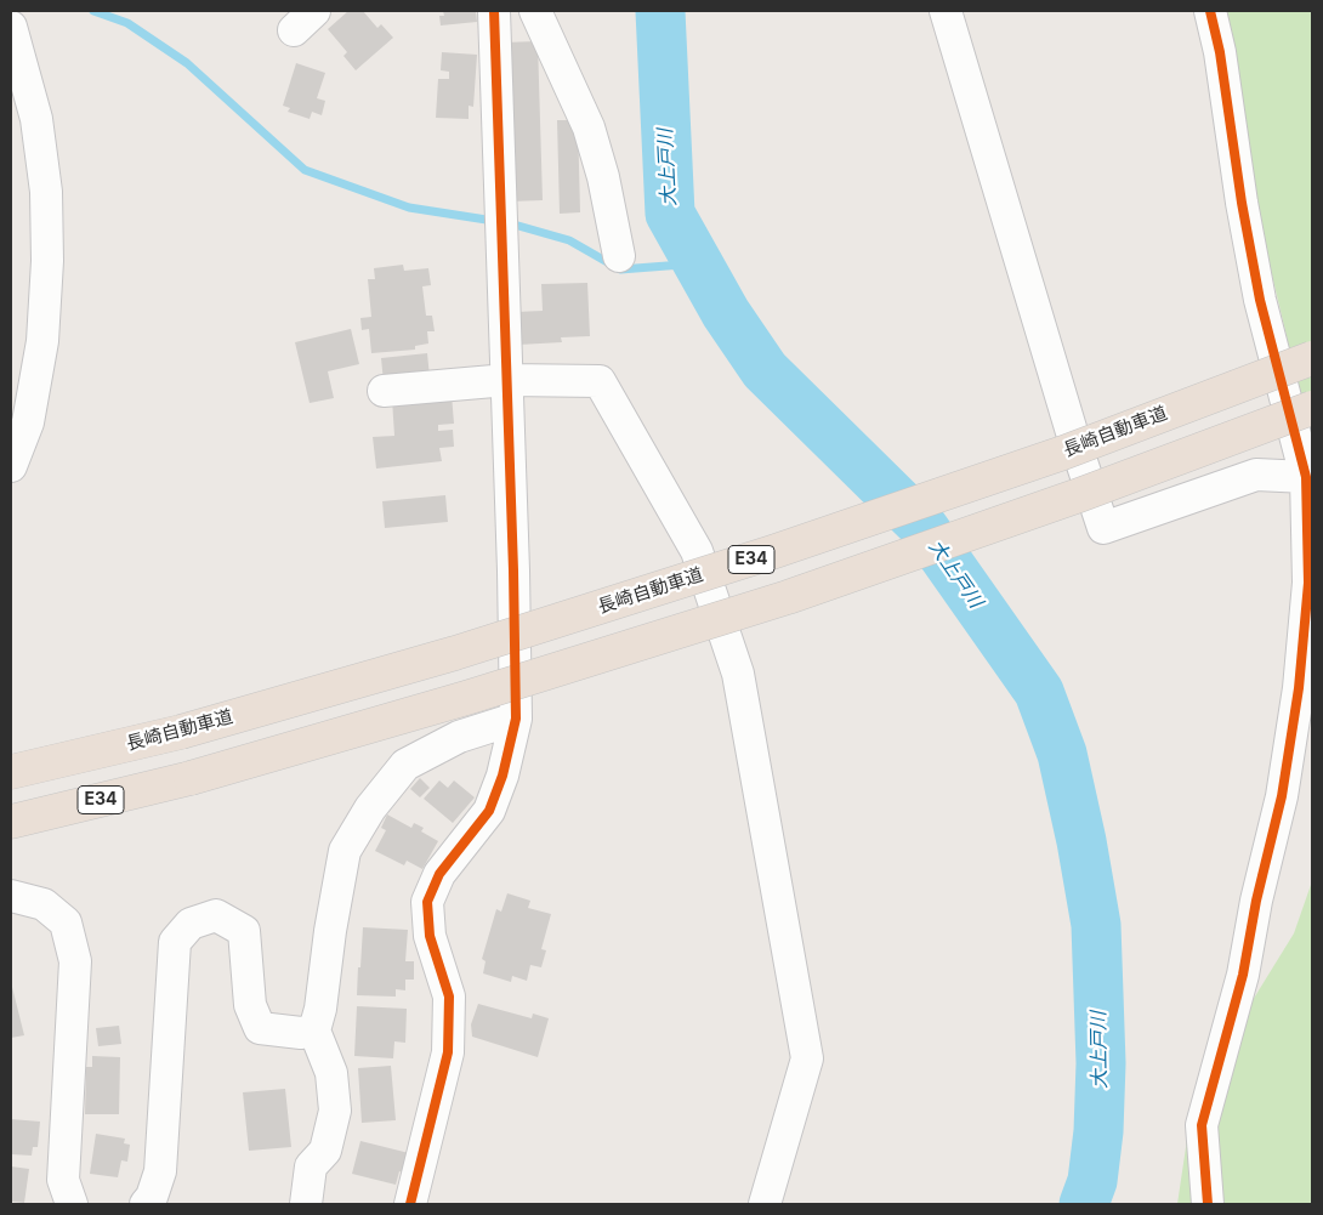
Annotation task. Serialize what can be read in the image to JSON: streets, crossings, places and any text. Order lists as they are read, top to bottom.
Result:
{
  "streets": {
    "highway": ["長崎自動車道", "E34"]
  },
  "water": ["大上戸川"]
}
